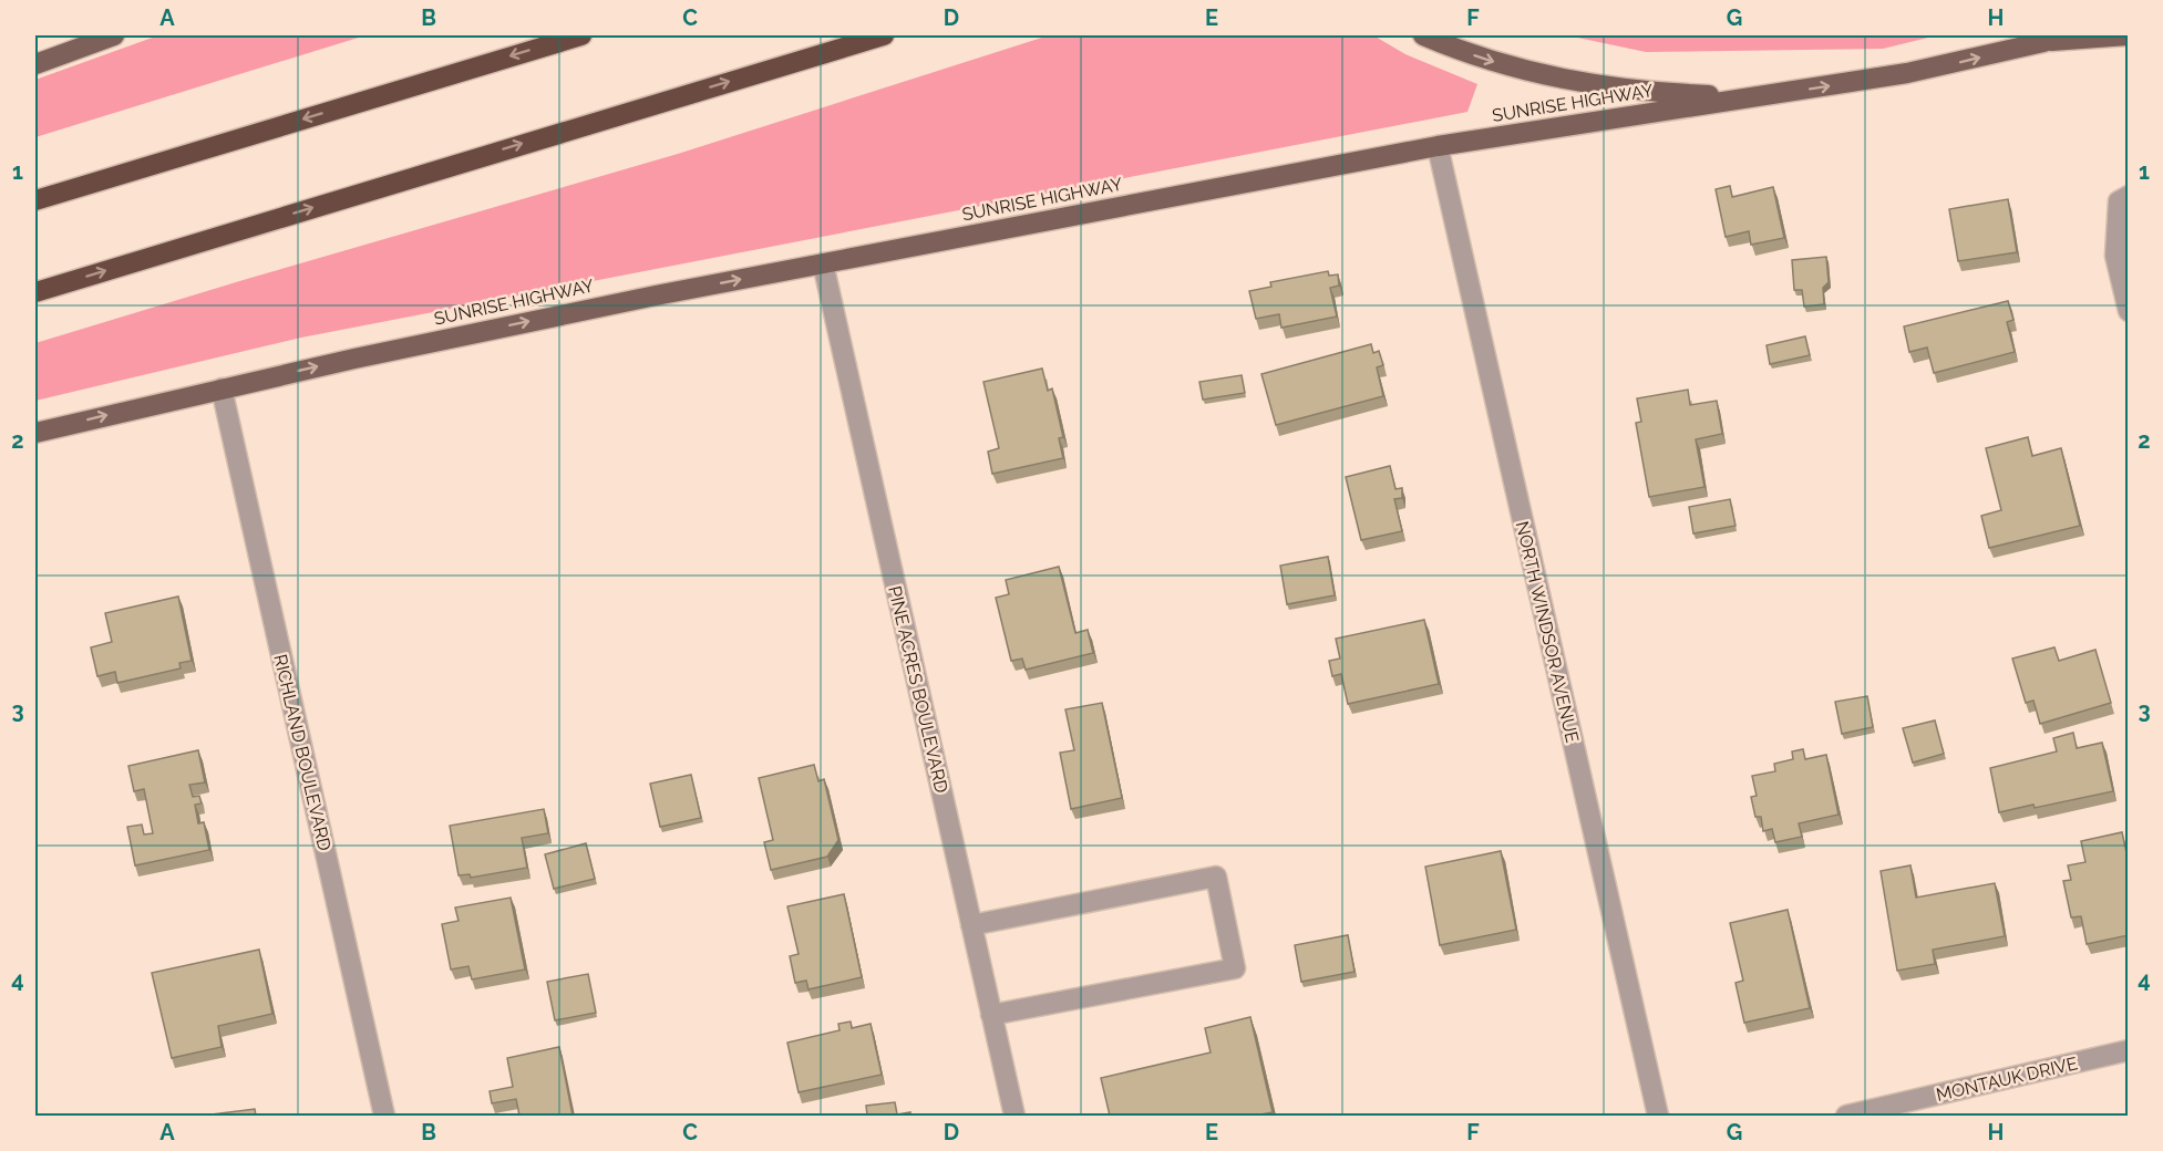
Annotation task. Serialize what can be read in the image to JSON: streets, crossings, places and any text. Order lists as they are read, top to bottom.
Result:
{
  "streets": {
    "main road": ["SUNRISE HIGHWAY"],
    "street": [
      "NORTH WINDSOR AVENUE",
      "PINE ACRES BOULEVARD",
      "RICHLAND BOULEVARD",
      "MONTAUK DRIVE"
    ]
  },
  "crossings": [
    ["SUNRISE HIGHWAY", "NORTH WINDSOR AVENUE"],
    ["SUNRISE HIGHWAY", "PINE ACRES BOULEVARD"],
    ["SUNRISE HIGHWAY", "RICHLAND BOULEVARD"]
  ],
  "one_way": ["SUNRISE HIGHWAY"],
  "grid": {
    "columns": [
      "A",
      "B",
      "C",
      "D",
      "E",
      "F",
      "G",
      "H"
    ],
    "rows": [
      "1",
      "2",
      "3",
      "4"
    ]
  }
}
